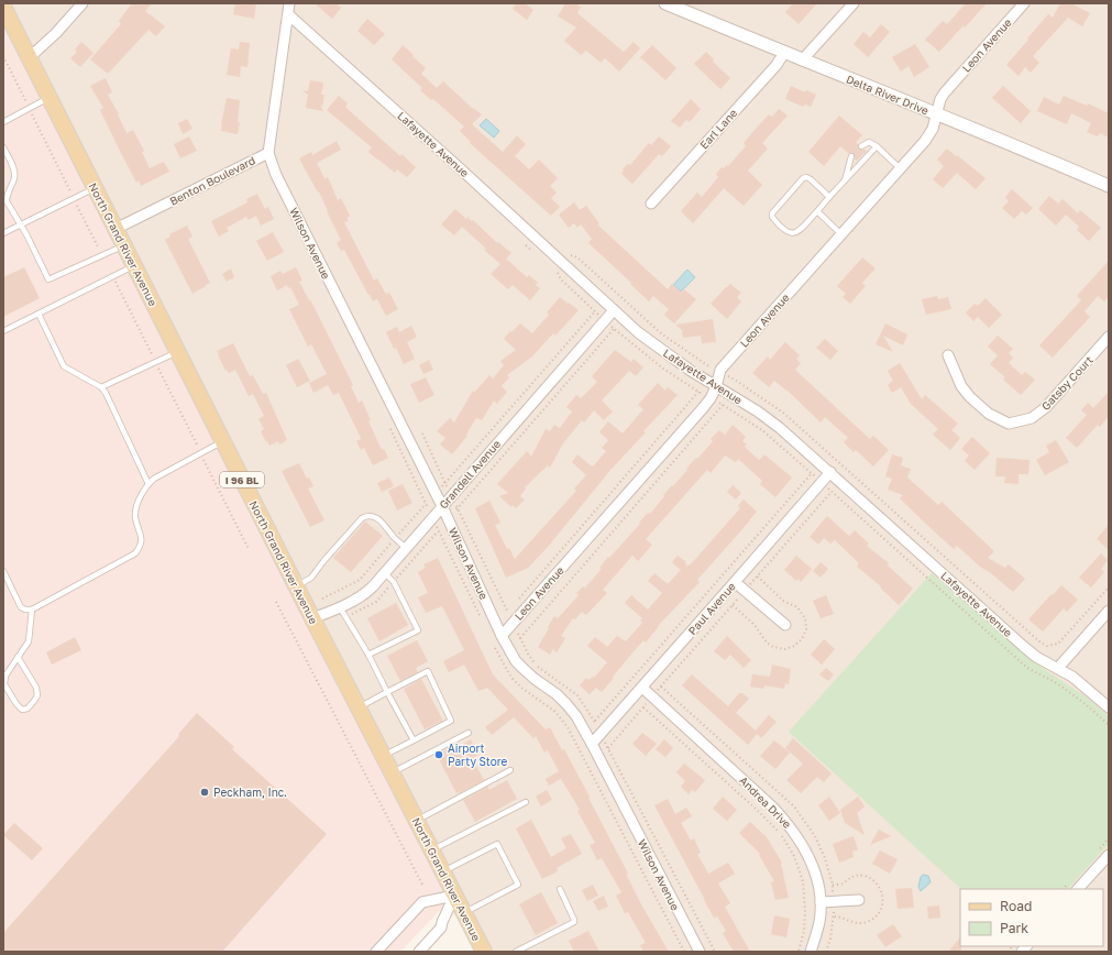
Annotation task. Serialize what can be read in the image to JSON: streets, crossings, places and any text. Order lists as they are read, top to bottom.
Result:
{
  "streets": {
    "main road": ["North Grand River Avenue", "I 96 BL"],
    "street": [
      "Leon Avenue",
      "Delta River Drive",
      "Earl Lane",
      "Lafayette Avenue",
      "Benton Boulevard",
      "Wilson Avenue",
      "Gatsby Court",
      "Grandell Avenue",
      "Paul Avenue",
      "Andrea Drive"
    ]
  },
  "crossings": [
    ["Leon Avenue", "Delta River Drive"],
    ["Leon Avenue", "Lafayette Avenue"],
    ["Leon Avenue", "Wilson Avenue"],
    ["Delta River Drive", "Earl Lane"],
    ["Lafayette Avenue", "Benton Boulevard"],
    ["Lafayette Avenue", "Grandell Avenue"],
    ["Lafayette Avenue", "Paul Avenue"],
    ["Benton Boulevard", "Wilson Avenue"],
    ["Benton Boulevard", "North Grand River Avenue"],
    ["Wilson Avenue", "Grandell Avenue"],
    ["Wilson Avenue", "Paul Avenue"],
    ["North Grand River Avenue", "Grandell Avenue"],
    ["Paul Avenue", "Andrea Drive"]
  ],
  "places": ["Airport Party Store", "Peckham, Inc."],
  "legend": ["Road", "Park"]
}
